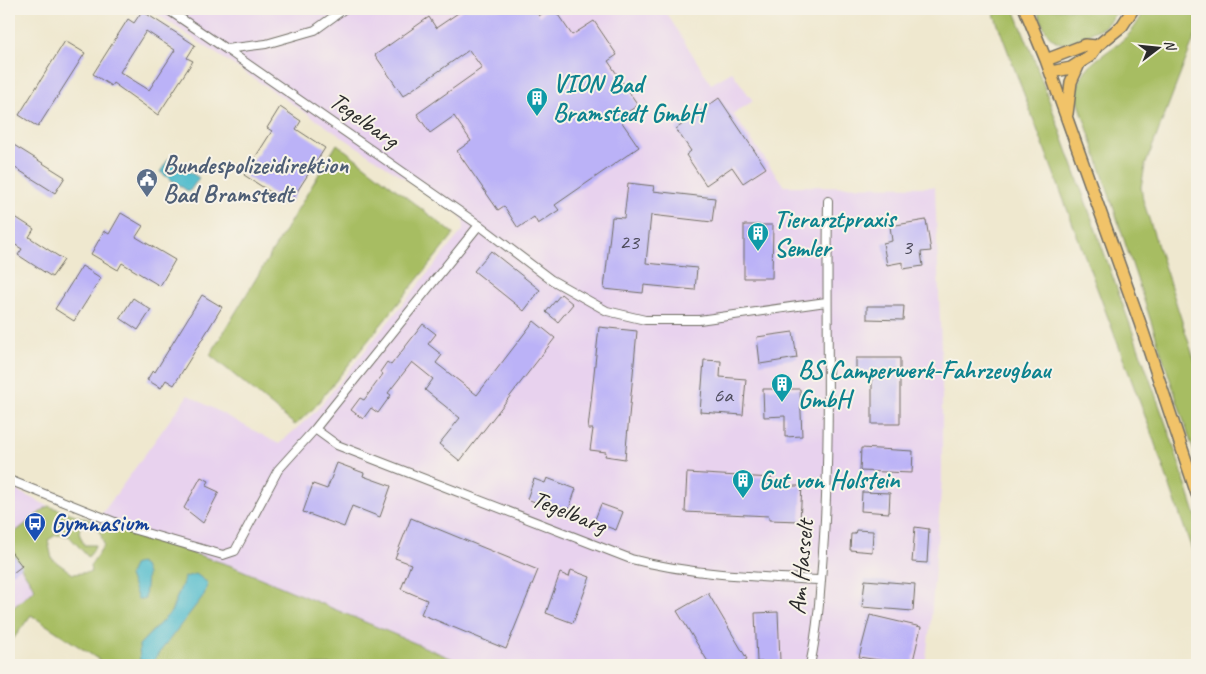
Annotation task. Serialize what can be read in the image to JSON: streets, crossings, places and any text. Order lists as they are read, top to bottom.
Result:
{
  "streets": {
    "street": ["Tegelbarg", "Am Hasselt"]
  },
  "crossings": [
    ["Tegelbarg", "Am Hasselt"]
  ],
  "places": {
    "building": [
      "VION Bad Bramstedt GmbH",
      "Tierarztpraxis Semler",
      "BS Camperwerk-Fahrzeugbau GmbH",
      "Gut von Holstein"
    ],
    "public building": ["Bundespolizeidirektion Bad Bramstedt"],
    "bus stop": ["Gymnasium"]
  },
  "house_numbers": ["23", "3", "6a"],
  "north": "right"
}
